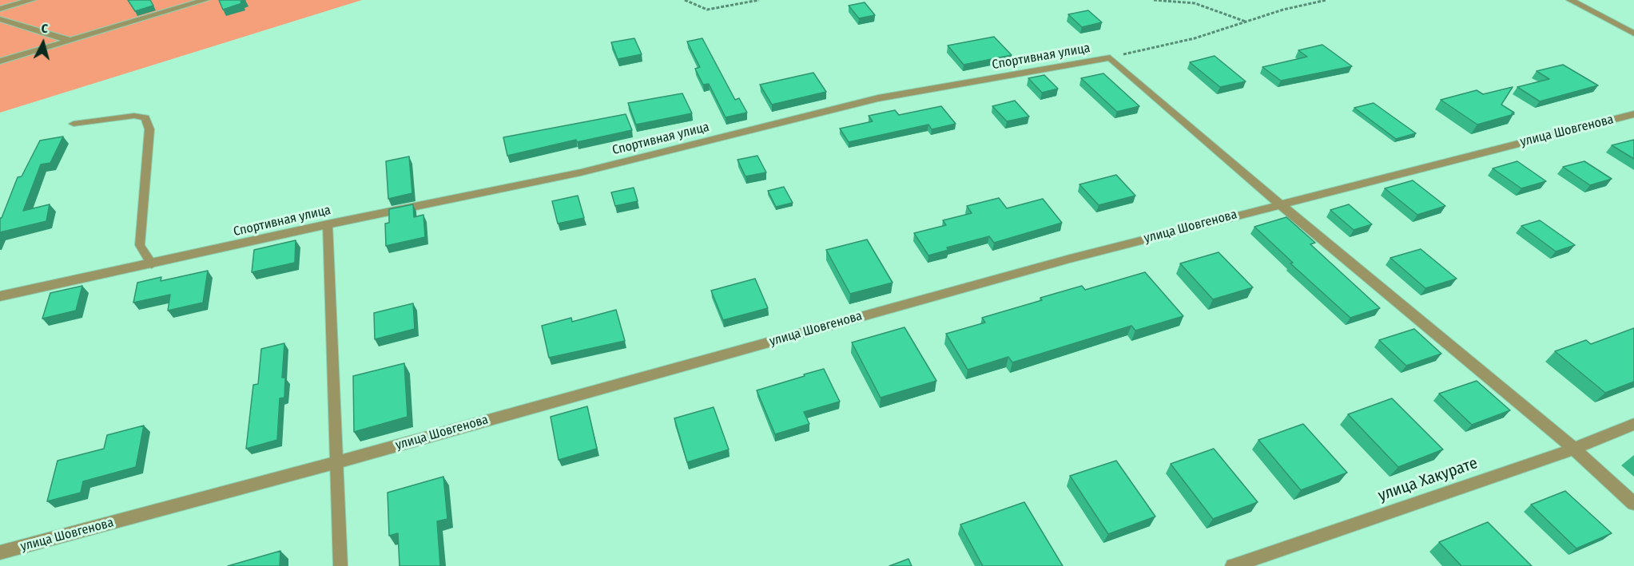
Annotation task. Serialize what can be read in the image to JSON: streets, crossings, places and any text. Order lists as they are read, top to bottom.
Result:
{
  "streets": {
    "street": ["Спортивная улица", "улица Шовгенова", "улица Хакурате"]
  },
  "north": "top"
}
